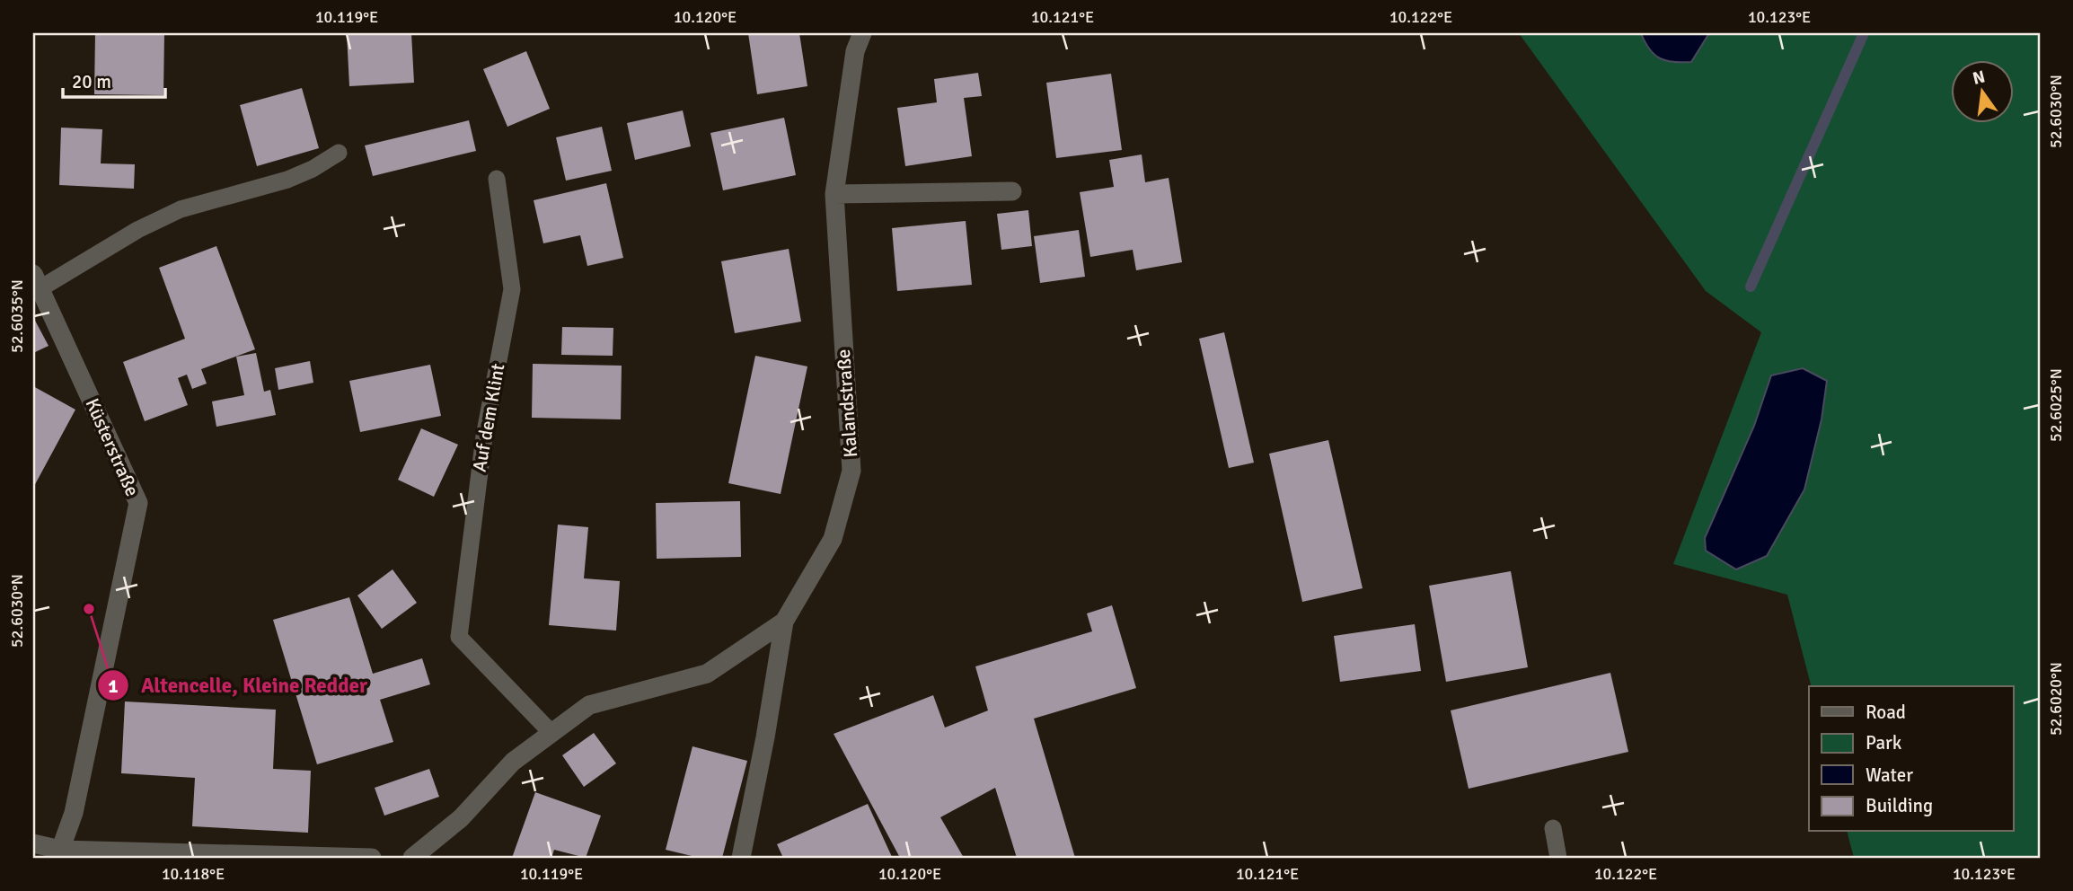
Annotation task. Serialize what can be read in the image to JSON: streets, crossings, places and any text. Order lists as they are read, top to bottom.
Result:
{
  "streets": {
    "street": ["Kalandstraße", "Küsterstraße"],
    "lane": ["Auf dem Klint"]
  },
  "places": ["Altencelle, Kleine Redder"],
  "legend": [
    "Road",
    "Park",
    "Water",
    "Building"
  ],
  "scale_bar": "20 m",
  "north": "top",
  "coordinates": [
    "10.119°E",
    "10.120°E",
    "10.121°E",
    "10.122°E",
    "10.123°E",
    "52.6030°N",
    "52.6035°N",
    "52.6025°N",
    "52.6020°N",
    "10.118°E"
  ]
}
